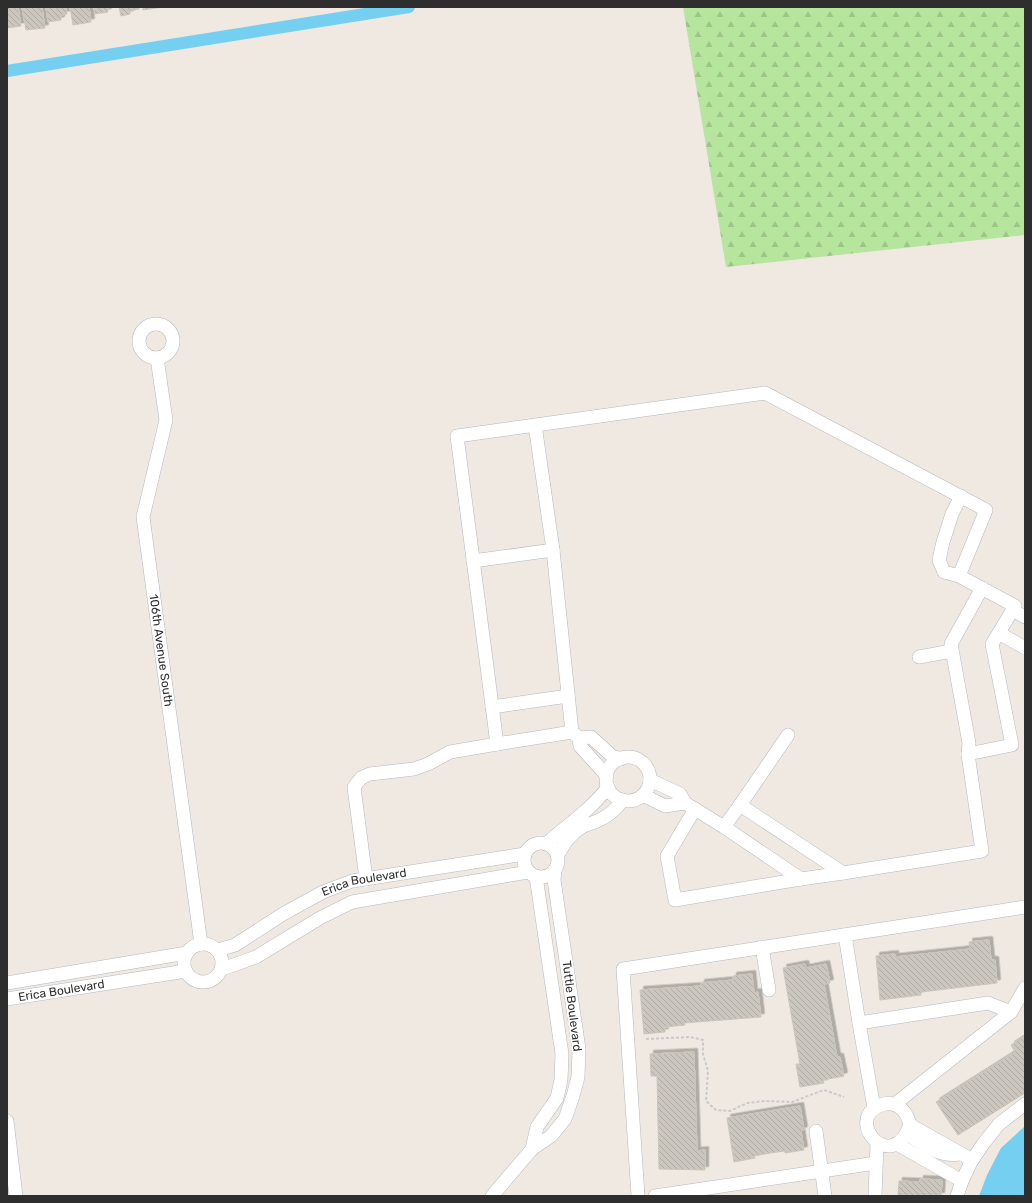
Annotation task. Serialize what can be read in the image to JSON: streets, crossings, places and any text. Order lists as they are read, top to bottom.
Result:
{
  "streets": {
    "street": ["106th Avenue South", "Erica Boulevard", "Tuttle Boulevard"]
  },
  "crossings": [
    ["106th Avenue South", "Erica Boulevard"],
    ["Erica Boulevard", "Tuttle Boulevard"]
  ]
}
